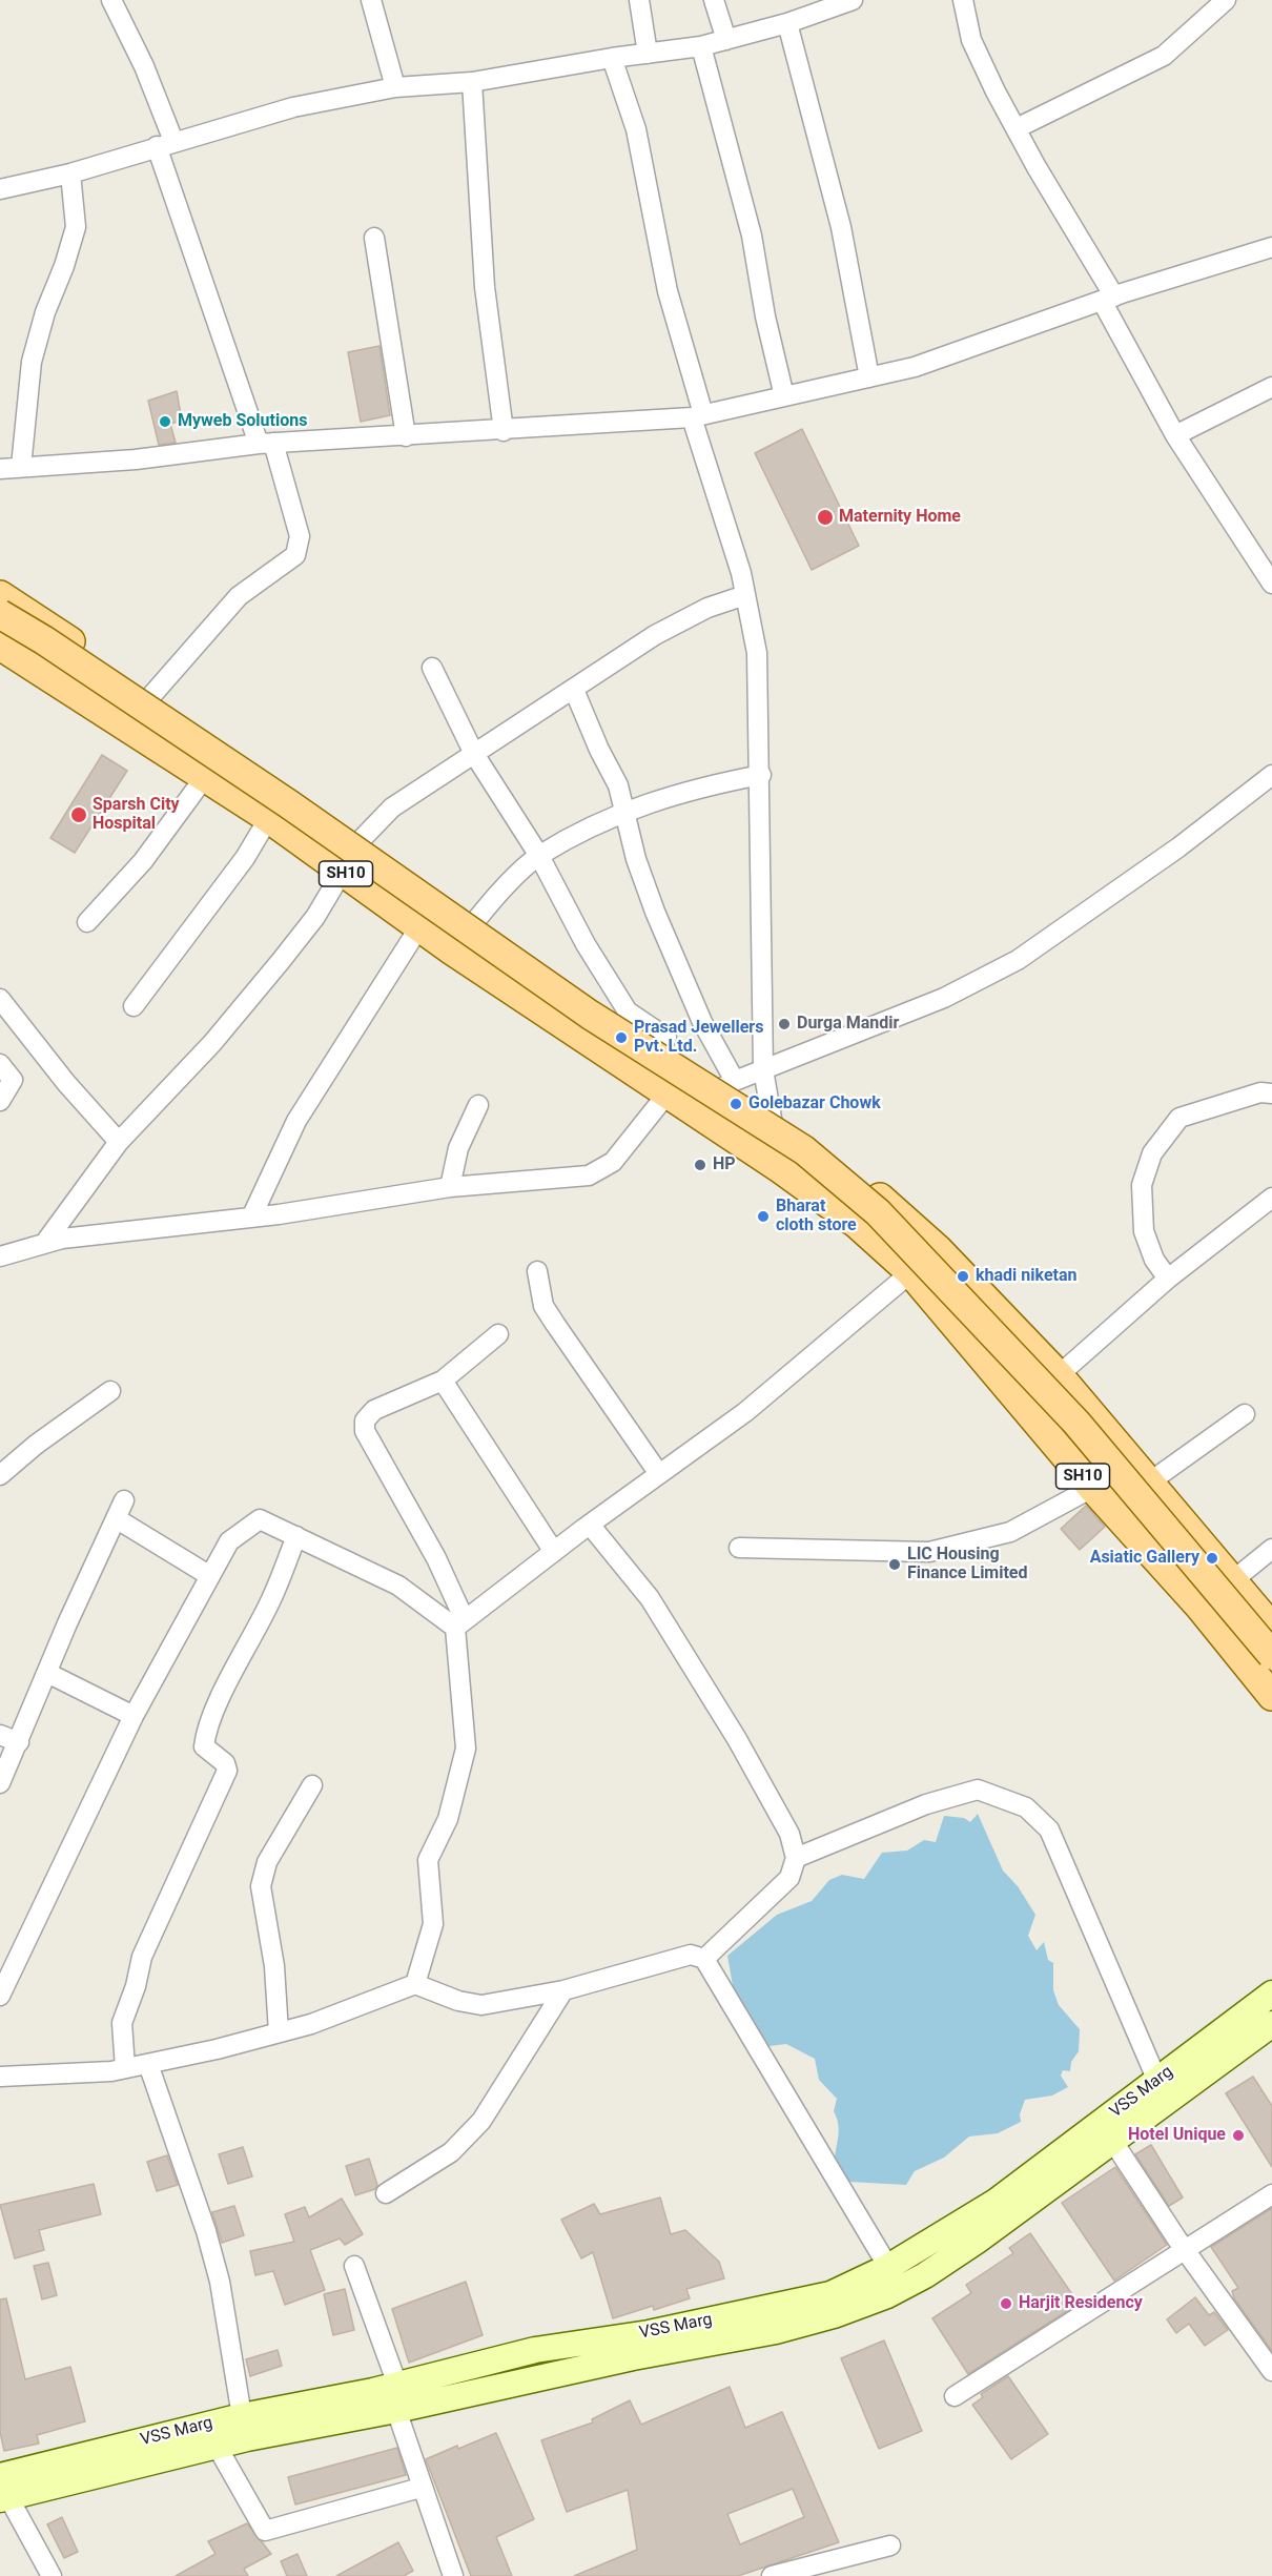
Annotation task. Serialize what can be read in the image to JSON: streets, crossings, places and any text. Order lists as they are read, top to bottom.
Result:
{
  "streets": {
    "main road": ["SH10", "VSS Marg"]
  },
  "places": [
    "Myweb Solutions",
    "Maternity Home",
    "Sparsh City Hospital",
    "Durga Mandir",
    "Prasad Jewellers Pvt. Ltd.",
    "Golebazar Chowk",
    "HP",
    "Bharat cloth store",
    "khadi niketan",
    "Asiatic Gallery",
    "LIC Housing Finance Limited",
    "Hotel Unique",
    "Harjit Residency"
  ]
}
